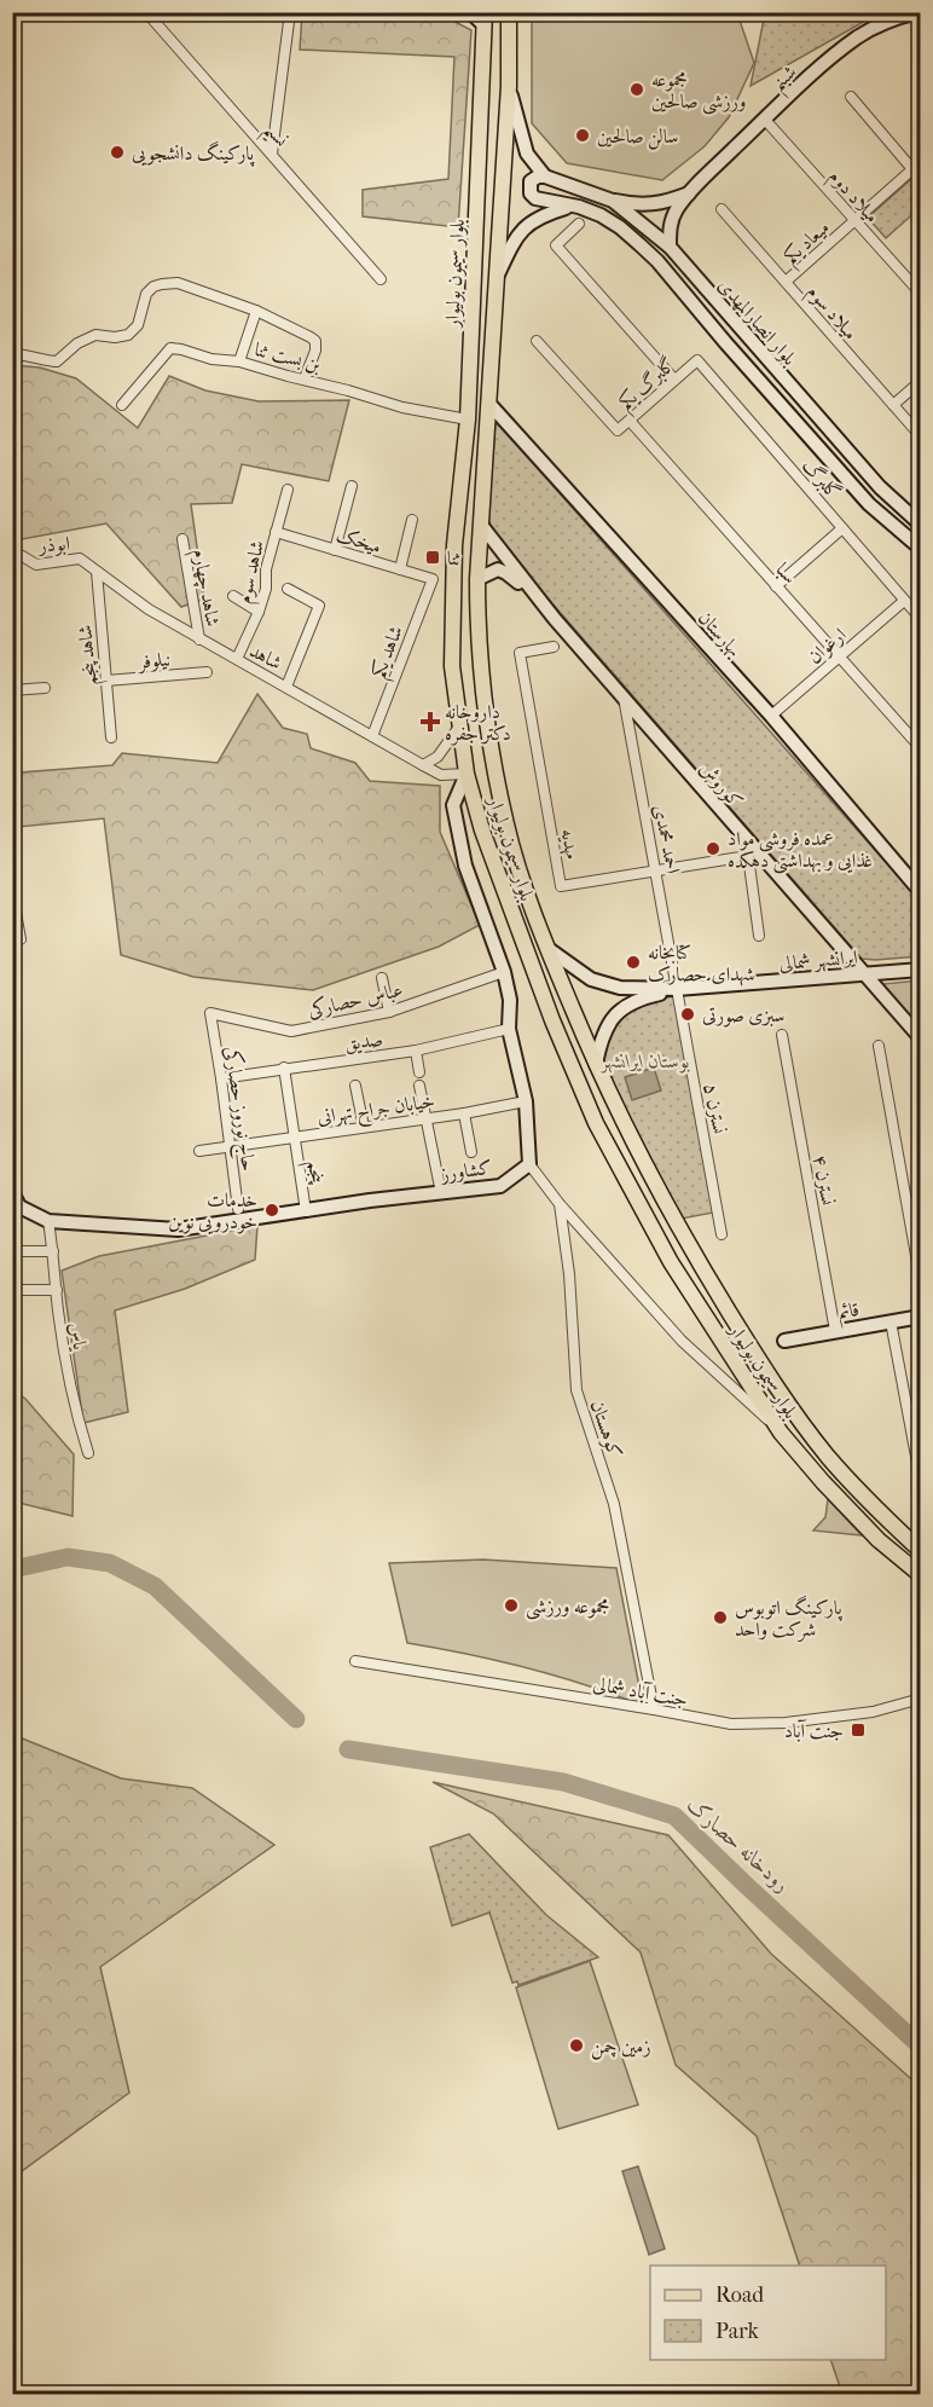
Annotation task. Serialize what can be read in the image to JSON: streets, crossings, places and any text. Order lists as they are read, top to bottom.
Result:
{
  "streets": {
    "main road": ["بلوار سیمون بولیوار"],
    "street": [
      "شبنم",
      "نسیم",
      "میلاد دوم",
      "میعاد یکم",
      "میلاد سوم",
      "بلوار انصارالمهدی",
      "بن بست ثنا",
      "گلبرگ یکم",
      "گلبرگ",
      "میخک",
      "ابوذر",
      "شاهد سوم",
      "سبا",
      "شاهد چهارم",
      "بهارستان",
      "ارغوان",
      "شاهد یکم",
      "شاهد پنجم",
      "شاهد",
      "نیلوفر",
      "کوروش",
      "احمد محمدی",
      "مهدیه",
      "ایرانشهر شمالی",
      "عباس حصارکی",
      "صدیق",
      "حاج نوروز حصارکی",
      "خیابان جراح تهرانی",
      "نسترن ۵",
      "کشاورز",
      "پنجم",
      "نسترن ۴",
      "قائم",
      "یاس",
      "کوهستان",
      "جنت آباد شمالی"
    ]
  },
  "crossings": [
    ["شبنم", "میلاد دوم"],
    ["میلاد دوم", "میعاد یکم"],
    ["میعاد یکم", "میلاد سوم"],
    ["بلوار سیمون بولیوار", "بن بست ثنا"],
    ["بلوار سیمون بولیوار", "بهارستان"],
    ["بلوار سیمون بولیوار", "شاهد"],
    ["گلبرگ یکم", "گلبرگ"],
    ["گلبرگ یکم", "سبا"],
    ["گلبرگ", "ارغوان"],
    ["میخک", "شاهد سوم"],
    ["میخک", "شاهد یکم"],
    ["ابوذر", "شاهد پنجم"],
    ["ابوذر", "شاهد"],
    ["شاهد سوم", "شاهد"],
    ["سبا", "ارغوان"],
    ["شاهد چهارم", "شاهد"],
    ["بهارستان", "ارغوان"],
    ["شاهد یکم", "شاهد"],
    ["شاهد پنجم", "شاهد"],
    ["شاهد پنجم", "نیلوفر"],
    ["کوروش", "احمد محمدی"],
    ["کوروش", "ایرانشهر شمالی"],
    ["احمد محمدی", "مهدیه"],
    ["احمد محمدی", "ایرانشهر شمالی"],
    ["احمد محمدی", "نسترن ۵"],
    ["ایرانشهر شمالی", "نسترن ۵"],
    ["عباس حصارکی", "حاج نوروز حصارکی"],
    ["صدیق", "حاج نوروز حصارکی"],
    ["صدیق", "پنجم"],
    ["حاج نوروز حصارکی", "خیابان جراح تهرانی"],
    ["خیابان جراح تهرانی", "پنجم"],
    ["کشاورز", "پنجم"],
    ["کشاورز", "یاس"],
    ["کشاورز", "کوهستان"],
    ["نسترن ۴", "قائم"],
    ["کوهستان", "جنت آباد شمالی"]
  ],
  "water": ["رودخانه حصارک"],
  "parks": ["بوستان ایرانشهر"],
  "places": {
    "other": [
      "مجموعه ورزشی صالحین",
      "سالن صالحین",
      "پارکینگ دانشجویی",
      "عمده فروشی مواد غذایی و بهداشتی دهکده",
      "کتابخانه شهدای حصارک",
      "سبزی صورتی",
      "خدمات خودرویی نوین",
      "مجموعه ورزشی",
      "پارکینگ اتوبوس شرکت واحد",
      "زمین چمن"
    ],
    "transit": ["ثنا", "جنت آباد"],
    "health": ["داروخانه دکتر جفره"]
  },
  "legend": ["Road", "Park"]
}
